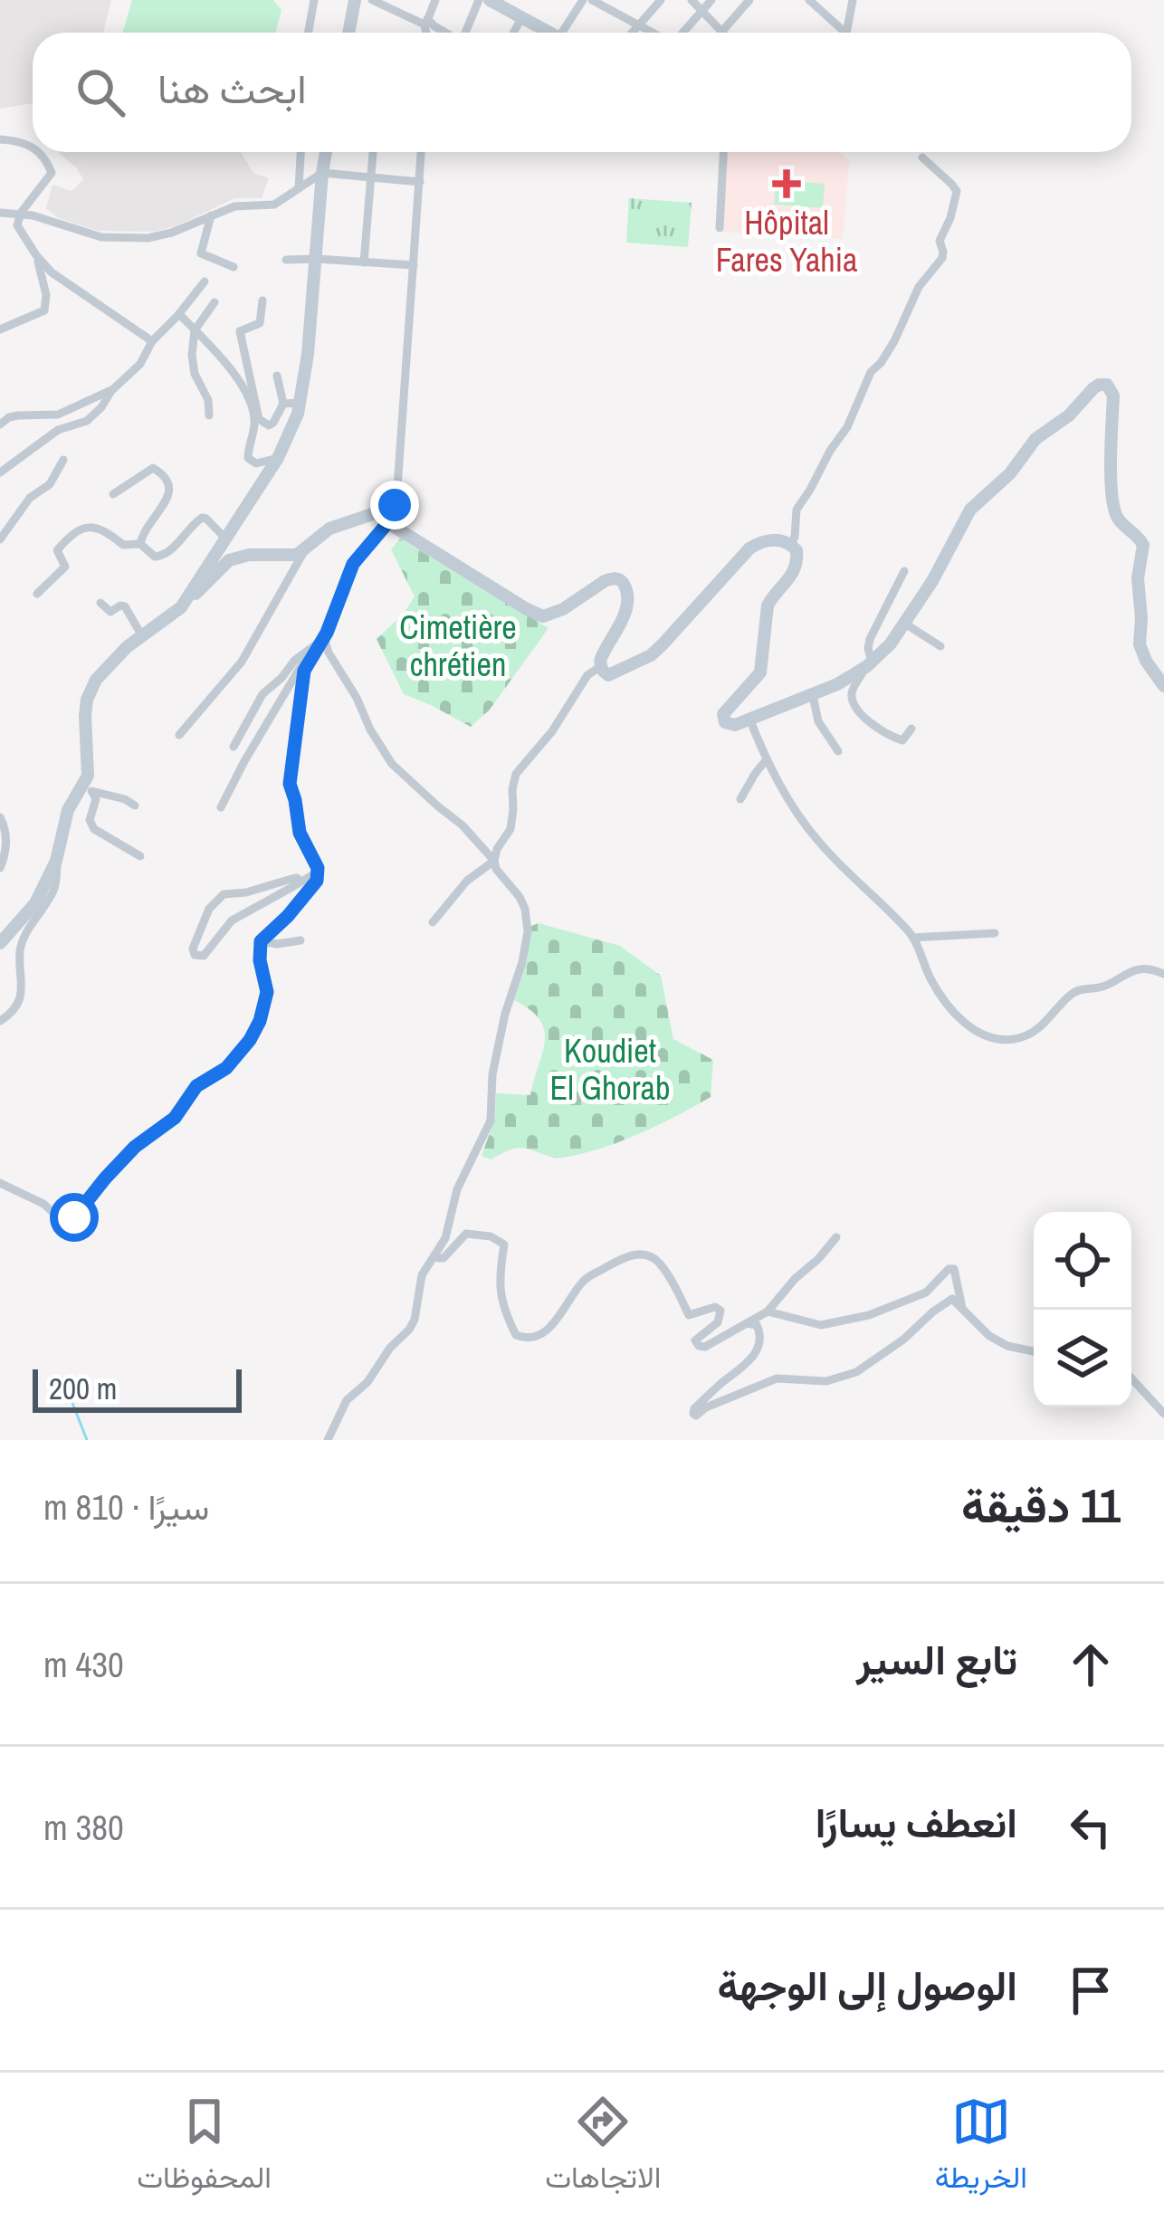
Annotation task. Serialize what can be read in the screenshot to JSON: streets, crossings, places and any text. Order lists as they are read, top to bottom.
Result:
{
  "parks": ["Cimetière chrétien", "Koudiet El Ghorab"],
  "places": {
    "health": ["Hôpital Fares Yahia"]
  },
  "scale_bar": "200 m",
  "page": {
    "search": "ابحث هنا",
    "scale": "200 m",
    "heading": ["11 دقيقة", "سيرًا · 810 m"],
    "list": [
      ["تابع السير", "430 m"],
      ["انعطف يسارًا", "380 m"],
      "الوصول إلى الوجهة"
    ],
    "nav": ["الخريطة", "الاتجاهات", "المحفوظات"]
  }
}
